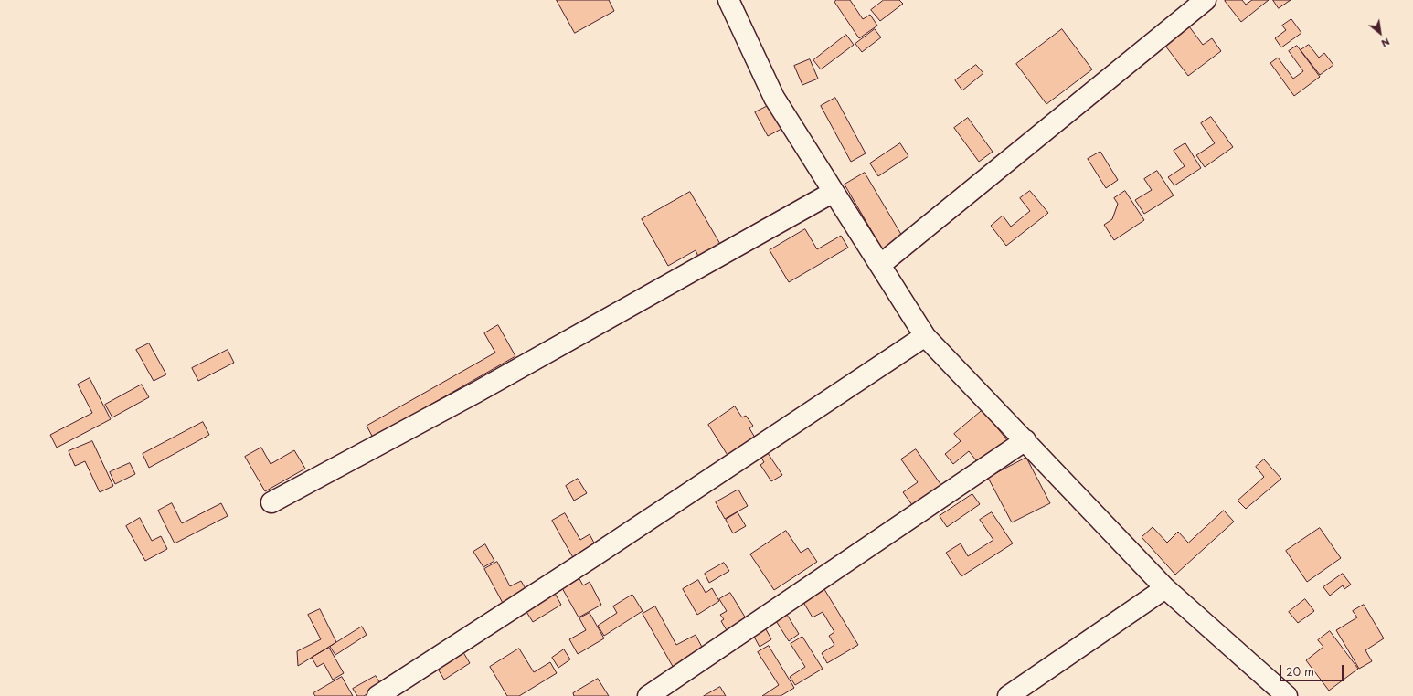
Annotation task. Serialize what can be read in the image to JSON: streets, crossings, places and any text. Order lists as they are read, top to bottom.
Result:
{
  "scale_bar": "20 m",
  "north": "bottom right"
}
